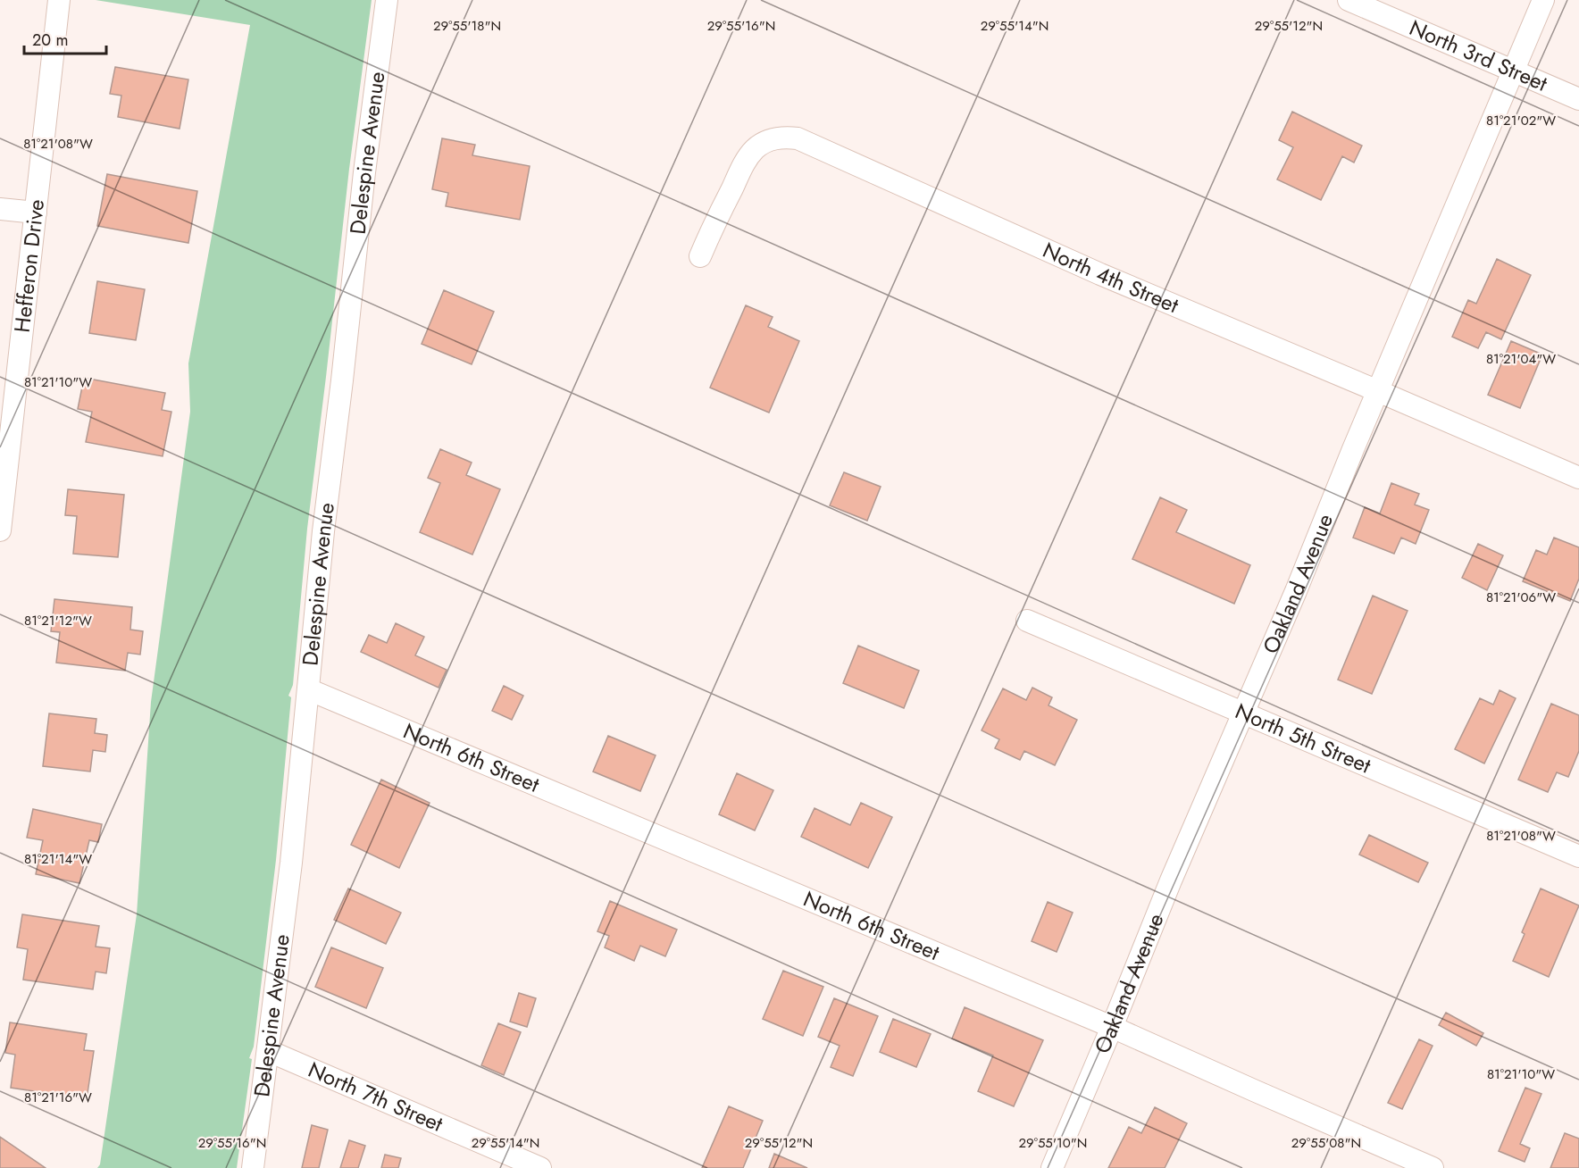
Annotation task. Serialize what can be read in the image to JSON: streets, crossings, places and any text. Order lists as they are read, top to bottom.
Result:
{
  "streets": {
    "street": [
      "North 3rd Street",
      "Delespine Avenue",
      "Hefferon Drive",
      "North 4th Street",
      "Oakland Avenue",
      "North 5th Street",
      "North 6th Street",
      "North 7th Street"
    ]
  },
  "crossings": [
    ["North 3rd Street", "Oakland Avenue"],
    ["Delespine Avenue", "North 6th Street"],
    ["Delespine Avenue", "North 7th Street"],
    ["North 4th Street", "Oakland Avenue"],
    ["Oakland Avenue", "North 5th Street"],
    ["Oakland Avenue", "North 6th Street"]
  ],
  "scale_bar": "20 m",
  "coordinates": [
    "29°55'18\"N",
    "29°55'16\"N",
    "29°55'14\"N",
    "29°55'12\"N",
    "81°21'02\"W",
    "81°21'08\"W",
    "81°21'04\"W",
    "81°21'10\"W",
    "81°21'06\"W",
    "81°21'12\"W",
    "81°21'14\"W",
    "81°21'16\"W",
    "29°55'10\"N",
    "29°55'08\"N"
  ]
}
